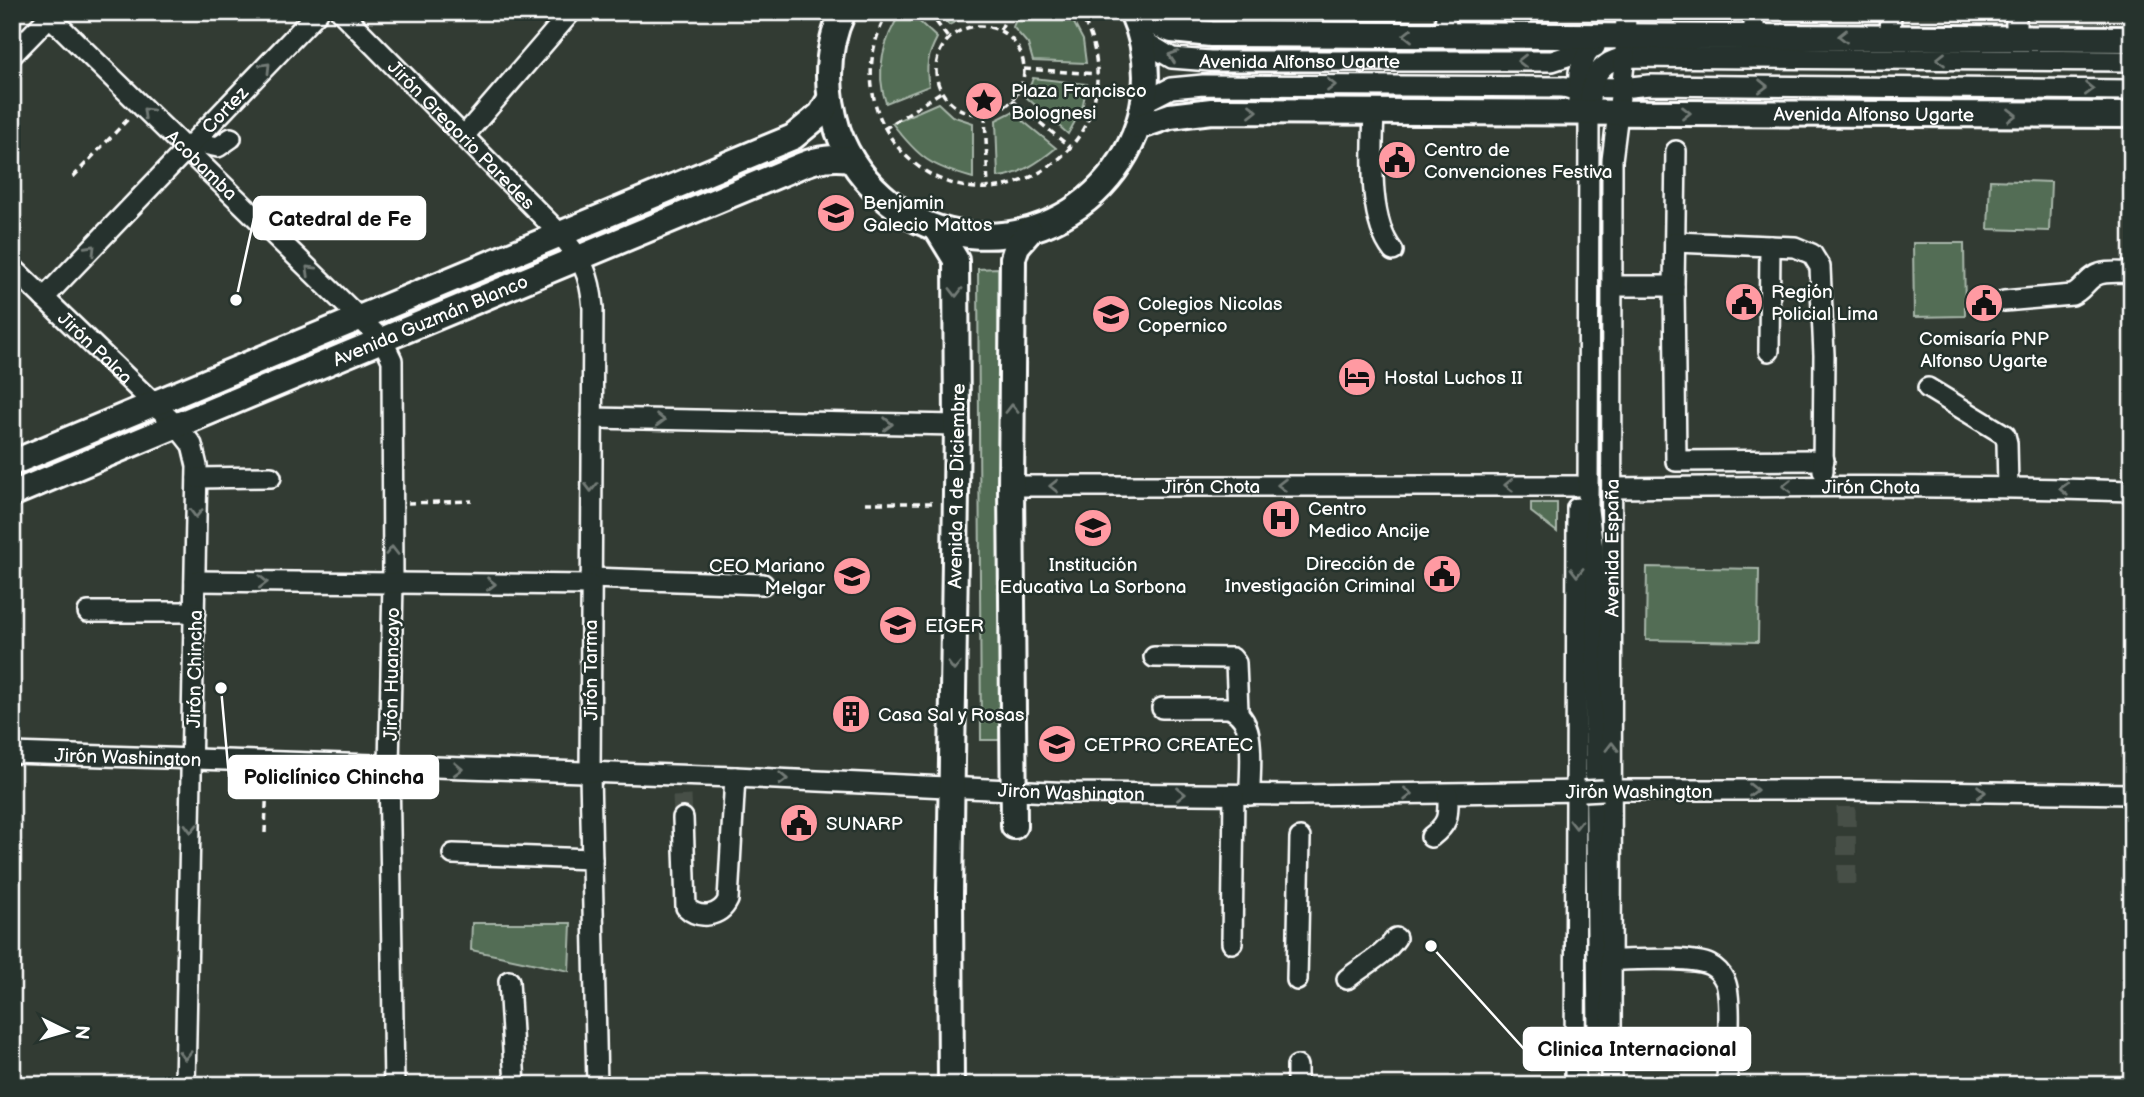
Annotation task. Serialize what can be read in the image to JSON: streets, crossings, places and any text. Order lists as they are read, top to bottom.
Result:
{
  "streets": {
    "main road": ["Avenida Alfonso Ugarte", "Avenida Guzmán Blanco", "Avenida 9 de Diciembre"],
    "street": [
      "Cortez",
      "Jirón Gregorio Paredes",
      "Acobamba",
      "Jirón Palca",
      "Jirón Chota",
      "Avenida España",
      "Jirón Chincha",
      "Jirón Tarma",
      "Jirón Huancayo",
      "Jirón Washington"
    ]
  },
  "crossings": [
    ["Avenida Alfonso Ugarte", "Avenida España"],
    ["Cortez", "Acobamba"],
    ["Cortez", "Jirón Palca"],
    ["Jirón Gregorio Paredes", "Avenida Guzmán Blanco"],
    ["Jirón Gregorio Paredes", "Jirón Tarma"],
    ["Acobamba", "Avenida Guzmán Blanco"],
    ["Avenida Guzmán Blanco", "Jirón Palca"],
    ["Avenida Guzmán Blanco", "Jirón Chincha"],
    ["Avenida Guzmán Blanco", "Jirón Tarma"],
    ["Avenida Guzmán Blanco", "Jirón Huancayo"],
    ["Jirón Palca", "Jirón Chincha"],
    ["Avenida 9 de Diciembre", "Jirón Washington"],
    ["Jirón Chota", "Avenida España"],
    ["Avenida España", "Jirón Washington"],
    ["Jirón Chincha", "Jirón Washington"],
    ["Jirón Tarma", "Jirón Washington"],
    ["Jirón Huancayo", "Jirón Washington"]
  ],
  "one_way": [
    "Cortez",
    "Acobamba",
    "Jirón Chota",
    "Jirón Chincha",
    "Jirón Washington"
  ],
  "places": {
    "place": ["Plaza Francisco Bolognesi"],
    "public building": [
      "Centro de Convenciones Festiva",
      "Región Policial Lima",
      "Comisaría PNP Alfonso Ugarte",
      "Dirección de Investigación Criminal",
      "SUNARP"
    ],
    "school or university": [
      "Benjamin Galecio Mattos",
      "Colegios Nicolas Copernico",
      "Institución Educativa La Sorbona",
      "CEO Mariano Melgar",
      "EIGER",
      "CETPRO CREATEC"
    ],
    "other": ["Catedral de Fe", "Policlínico Chincha", "Clinica Internacional"],
    "hotel": ["Hostal Luchos II"],
    "hospital": ["Centro Medico Ancije"],
    "building": ["Casa Sal y Rosas"]
  },
  "north": "right"
}
